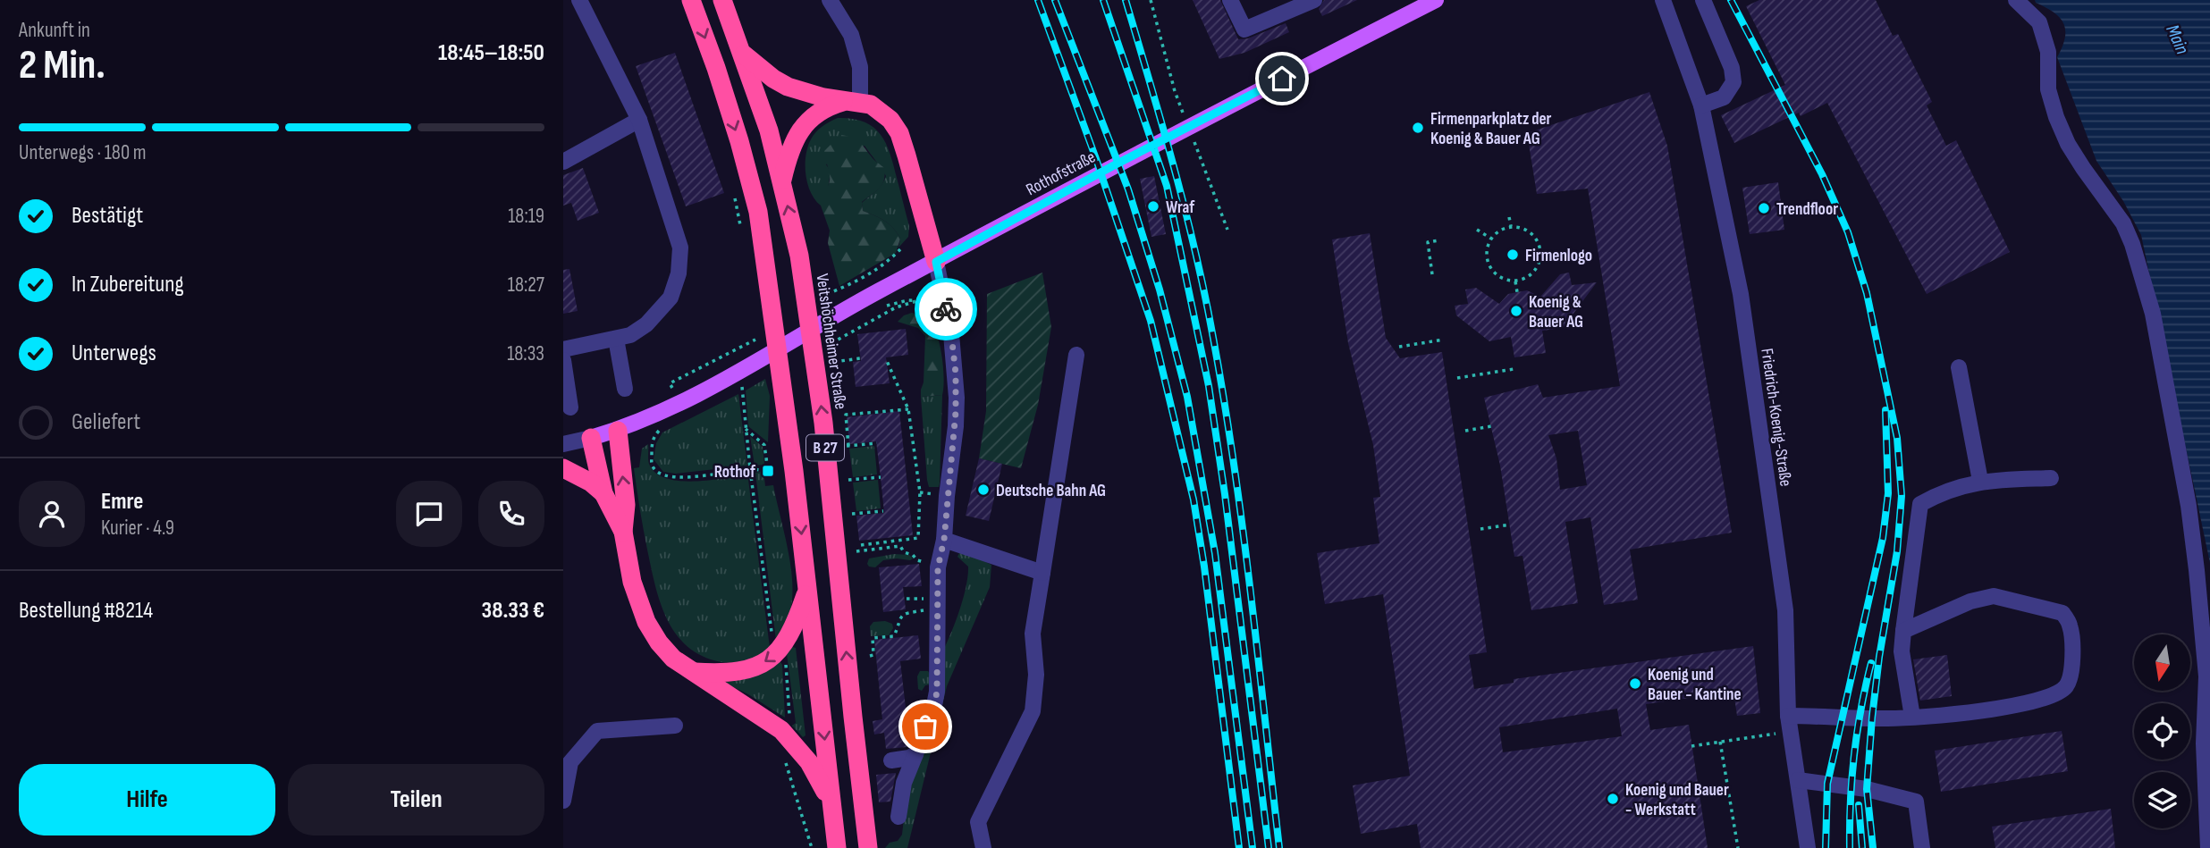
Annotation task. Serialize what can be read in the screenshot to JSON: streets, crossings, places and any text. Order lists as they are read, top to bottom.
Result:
{
  "streets": {
    "highway": ["Veitshöchheimer Straße", "B 27"],
    "main road": ["Rothofstraße"],
    "street": ["Friedrich-Koenig-Straße"]
  },
  "water": ["Main"],
  "places": {
    "other": [
      "Firmenparkplatz der Koenig & Bauer AG",
      "Wraf",
      "Trendfloor",
      "Firmenlogo",
      "Koenig & Bauer AG",
      "Deutsche Bahn AG",
      "Koenig und Bauer - Kantine",
      "Koenig und Bauer - Werkstatt"
    ],
    "transit": ["Rothof"]
  },
  "north": "bottom",
  "page": {
    "heading": ["2 Min.", "Ankunft in", "18:45–18:50"],
    "panel": [
      "Emre",
      "Kurier · 4.9",
      "Bestellung #8214",
      "38.33 €"
    ],
    "bar": "Unterwegs · 180 m",
    "list": [
      ["Bestätigt", "18:19"],
      ["In Zubereitung", "18:27"],
      ["Unterwegs", "18:33"],
      "Geliefert"
    ],
    "buttons": ["Hilfe", "Teilen"]
  }
}
